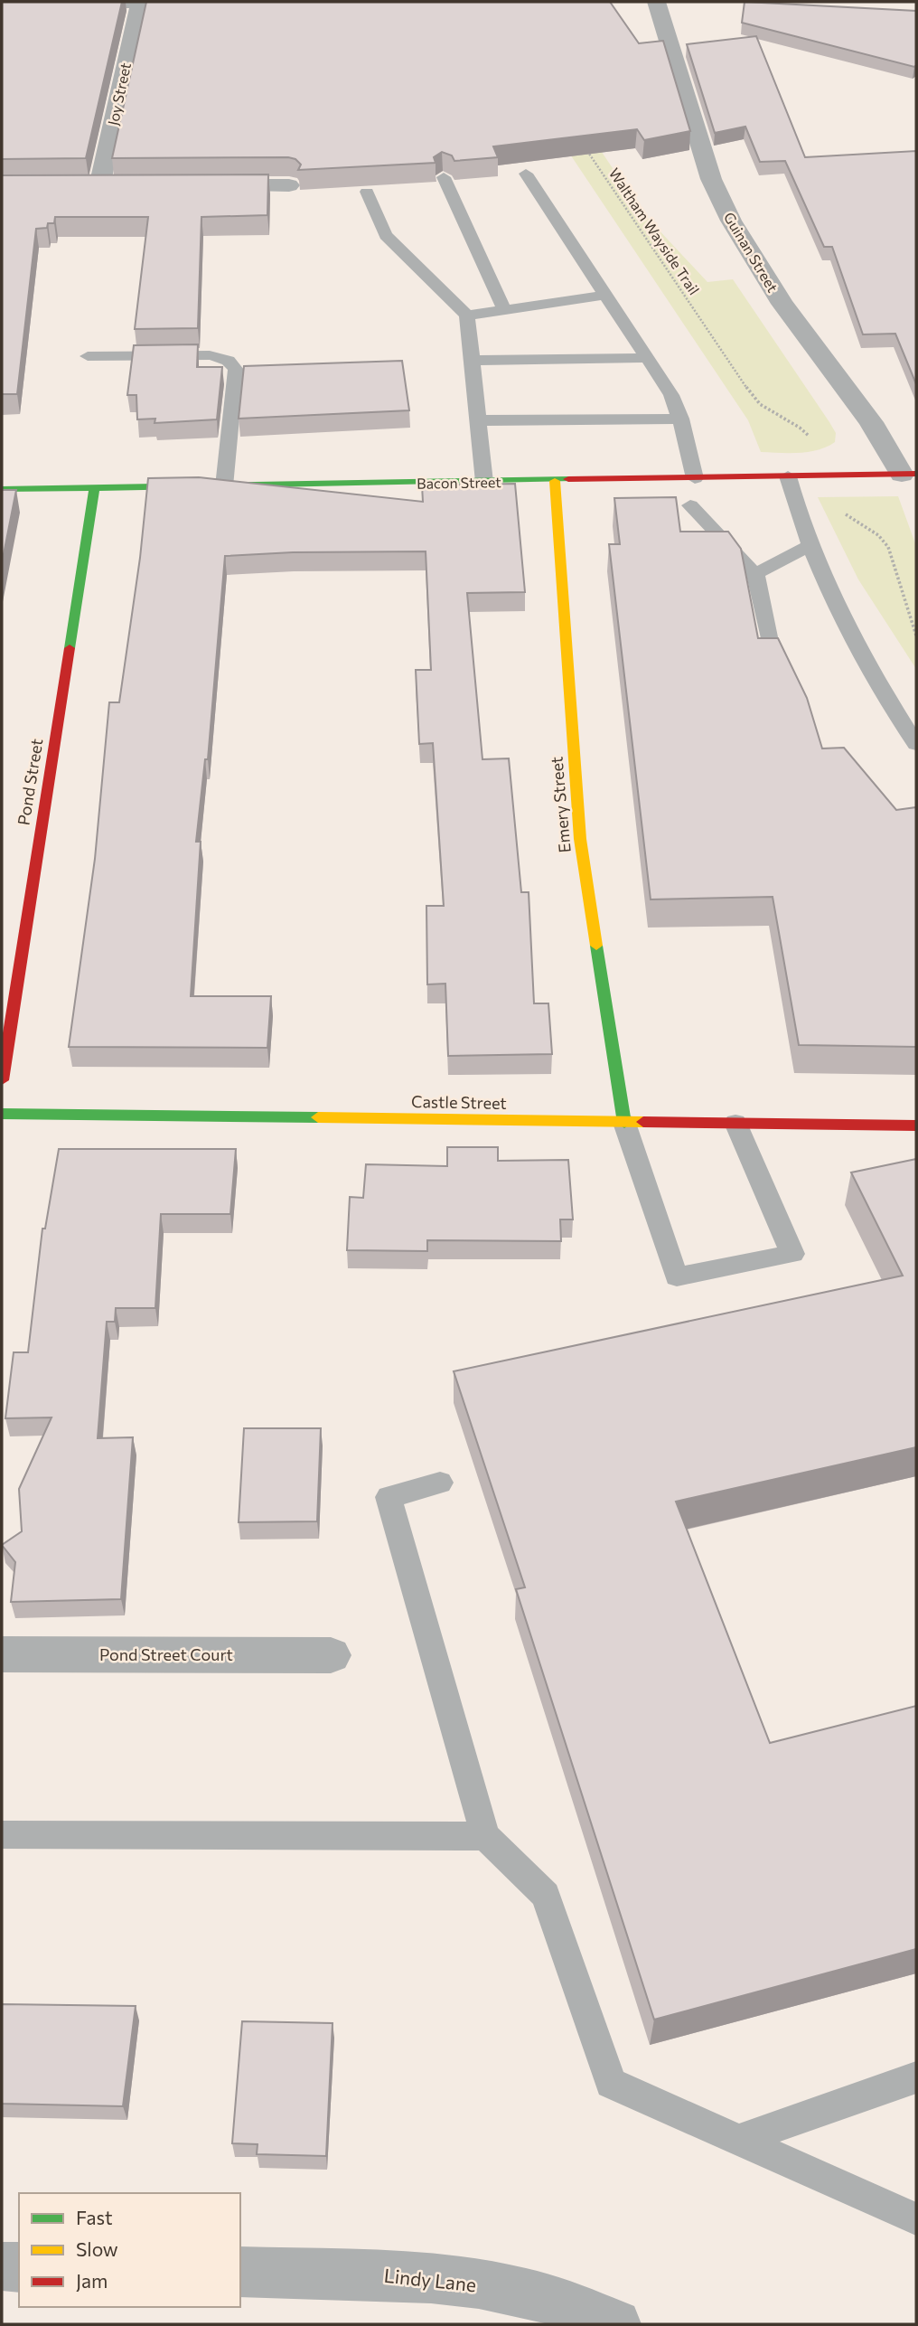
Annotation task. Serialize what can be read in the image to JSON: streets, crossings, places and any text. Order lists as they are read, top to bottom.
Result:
{
  "streets": {
    "street": [
      "Joy Street",
      "Guinan Street",
      "Bacon Street",
      "Pond Street",
      "Emery Street",
      "Castle Street",
      "Pond Street Court",
      "Lindy Lane"
    ],
    "path": ["Waltham Wayside Trail"]
  },
  "crossings": [
    ["Guinan Street", "Bacon Street"],
    ["Bacon Street", "Pond Street"],
    ["Bacon Street", "Emery Street"],
    ["Emery Street", "Castle Street"]
  ],
  "legend": ["Fast", "Slow", "Jam"]
}
